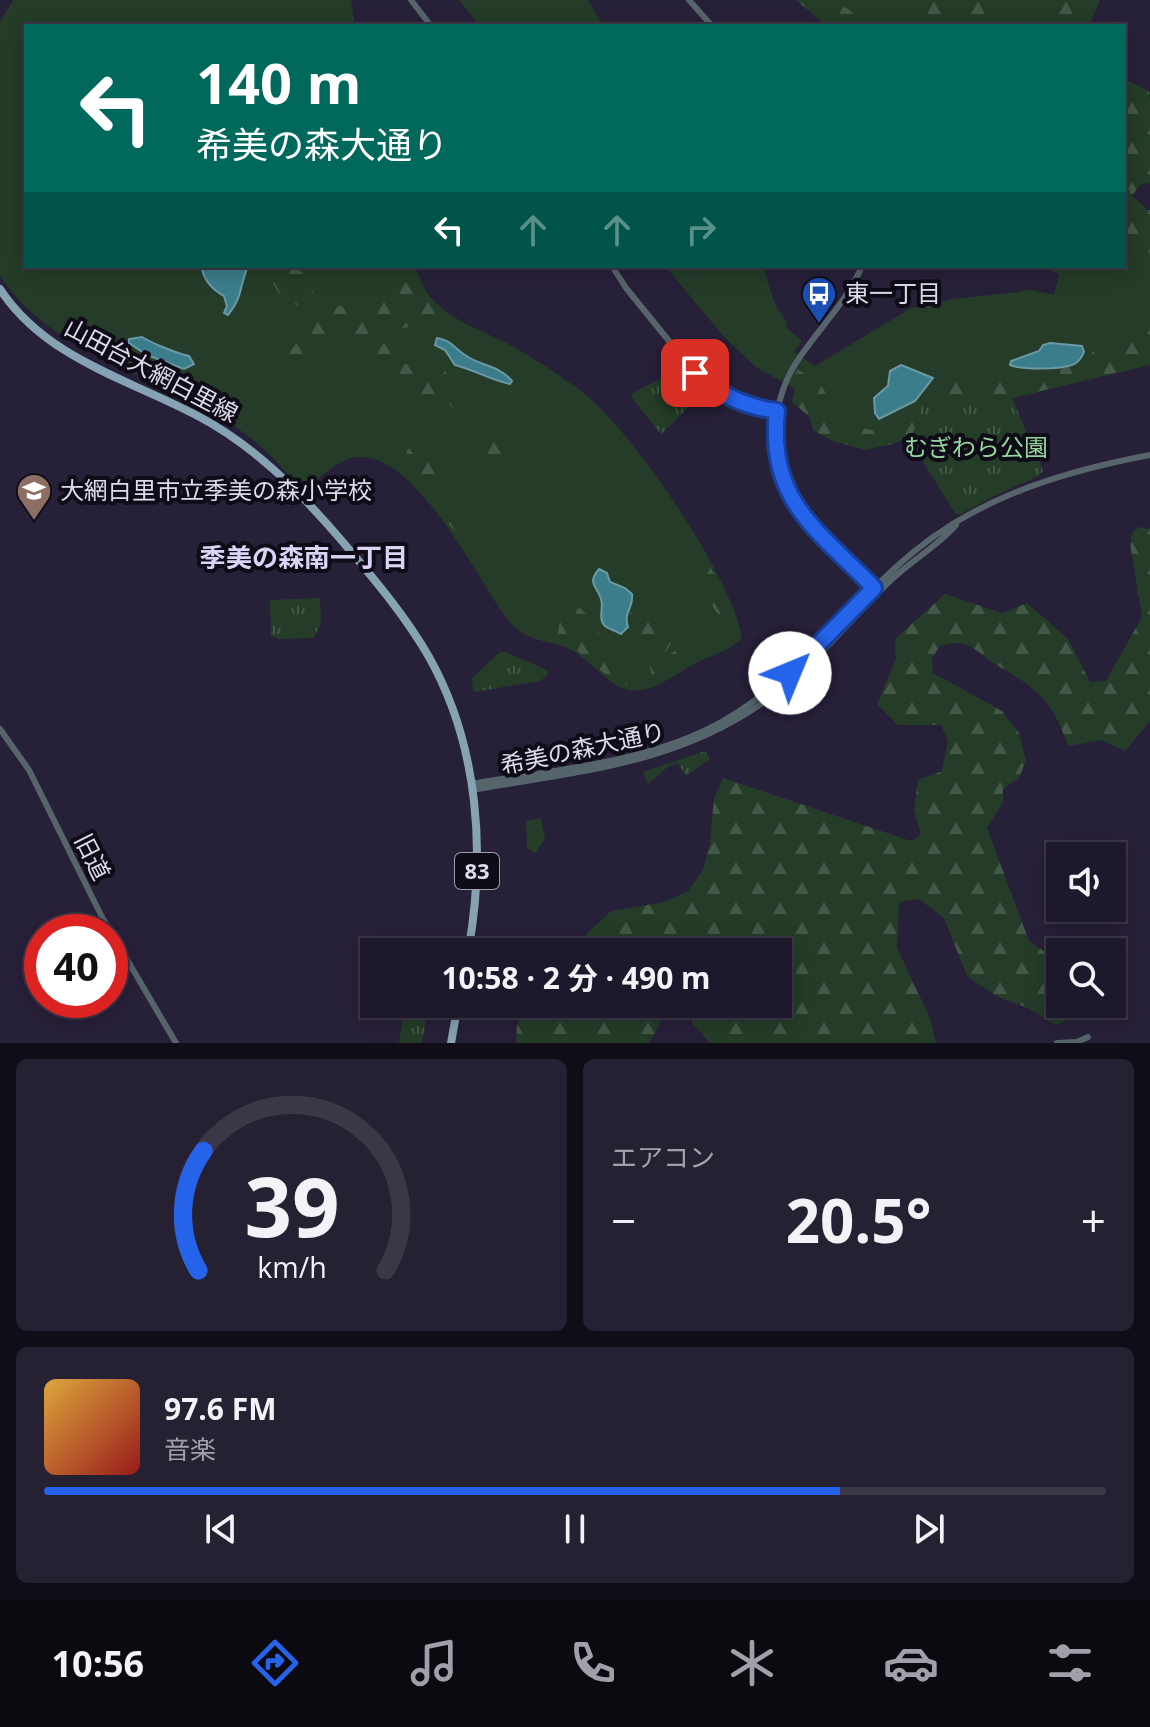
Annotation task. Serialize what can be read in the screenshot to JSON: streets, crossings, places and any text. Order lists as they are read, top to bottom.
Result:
{
  "streets": {
    "main road": ["山田台大網白里線", "83"],
    "street": ["希美の森大通り", "旧道"]
  },
  "crossings": [
    ["山田台大網白里線", "希美の森大通り"]
  ],
  "districts": ["季美の森南一丁目"],
  "parks": ["むぎわら公園"],
  "places": {
    "bus stop": ["東一丁目"],
    "school or university": ["大網白里市立季美の森小学校"]
  },
  "page": {
    "turn": ["140 m", "希美の森大通り"],
    "limit": "40",
    "trip": "10:58 · 2 分 · 490 m",
    "tile": "エアコン",
    "heat": ["−", "20.5°", "+"],
    "song": ["97.6 FM", "音楽"],
    "tabs": "10:56",
    "gauge": ["39", "km/h"]
  }
}
